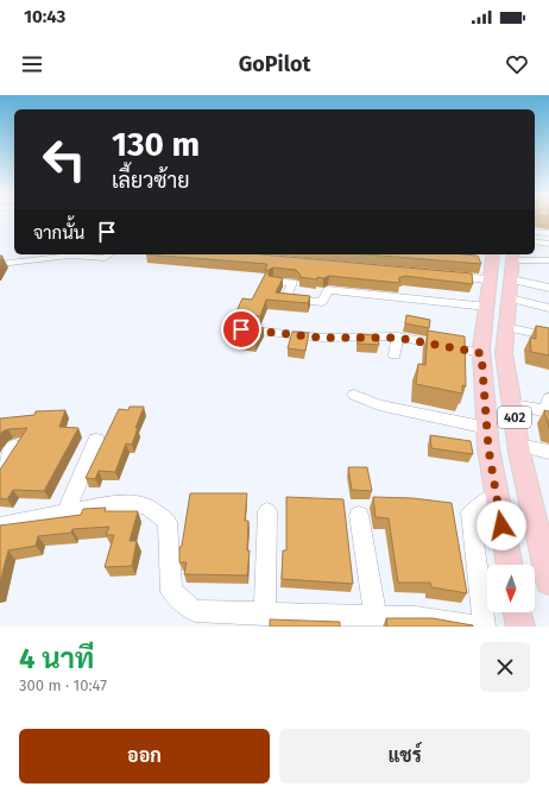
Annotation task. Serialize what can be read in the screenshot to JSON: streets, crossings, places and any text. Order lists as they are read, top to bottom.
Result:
{
  "streets": {
    "main road": ["402"]
  },
  "north": "bottom",
  "page": {
    "status": "10:43",
    "header": "GoPilot",
    "turn": ["130 m", "เลี้ยวซ้าย"],
    "then": "จากนั้น",
    "heading": ["4 นาที", "300 m · 10:47"],
    "buttons": ["ออก", "แชร์"]
  }
}
